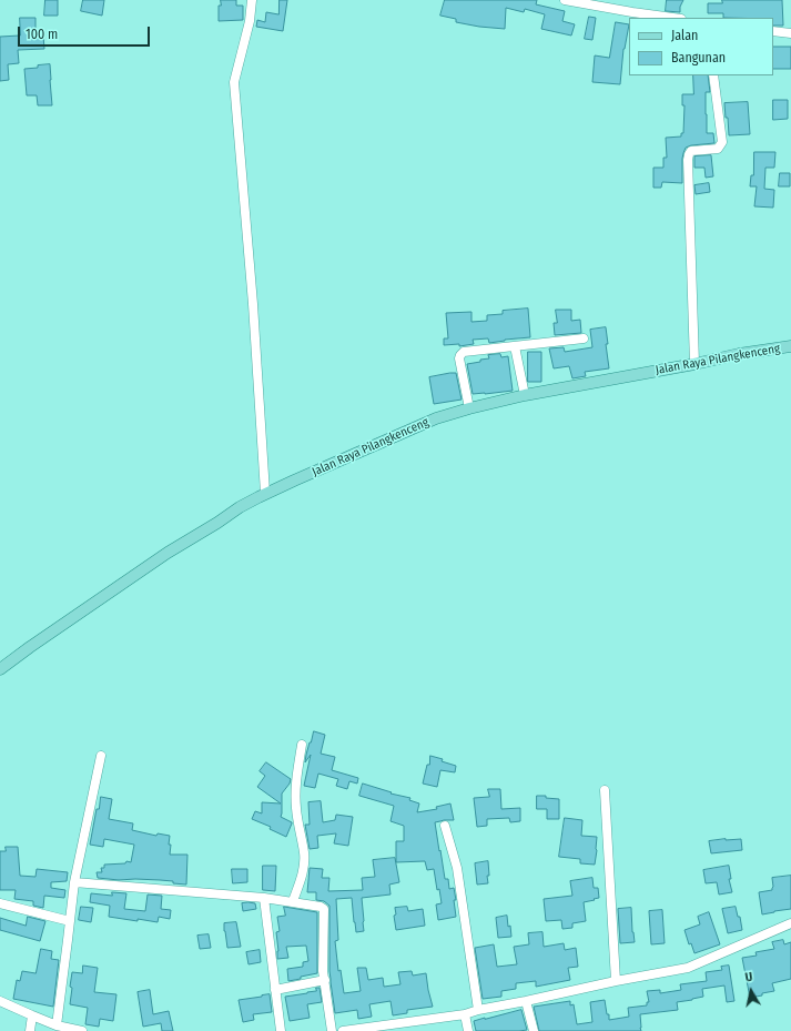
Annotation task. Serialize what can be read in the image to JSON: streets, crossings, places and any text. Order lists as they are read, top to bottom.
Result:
{
  "streets": {
    "main road": ["Jalan Raya Pilangkenceng"]
  },
  "legend": ["Jalan", "Bangunan"],
  "scale_bar": "100 m",
  "north": "top"
}
